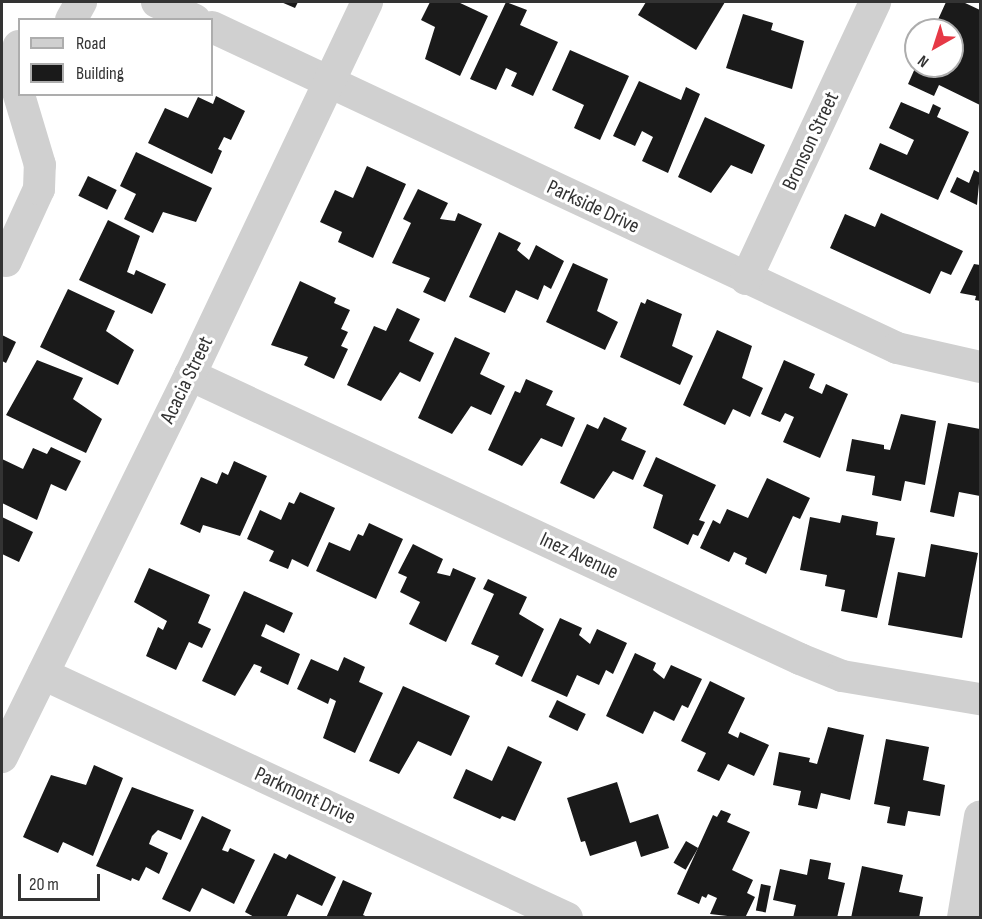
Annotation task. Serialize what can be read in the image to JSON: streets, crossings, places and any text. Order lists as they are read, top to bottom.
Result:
{
  "streets": {
    "street": [
      "Bronson Street",
      "Parkside Drive",
      "Acacia Street",
      "Inez Avenue",
      "Parkmont Drive"
    ]
  },
  "crossings": [
    ["Bronson Street", "Parkside Drive"],
    ["Parkside Drive", "Acacia Street"],
    ["Acacia Street", "Inez Avenue"],
    ["Acacia Street", "Parkmont Drive"]
  ],
  "legend": ["Road", "Building"],
  "scale_bar": "20 m",
  "north": "bottom left"
}
